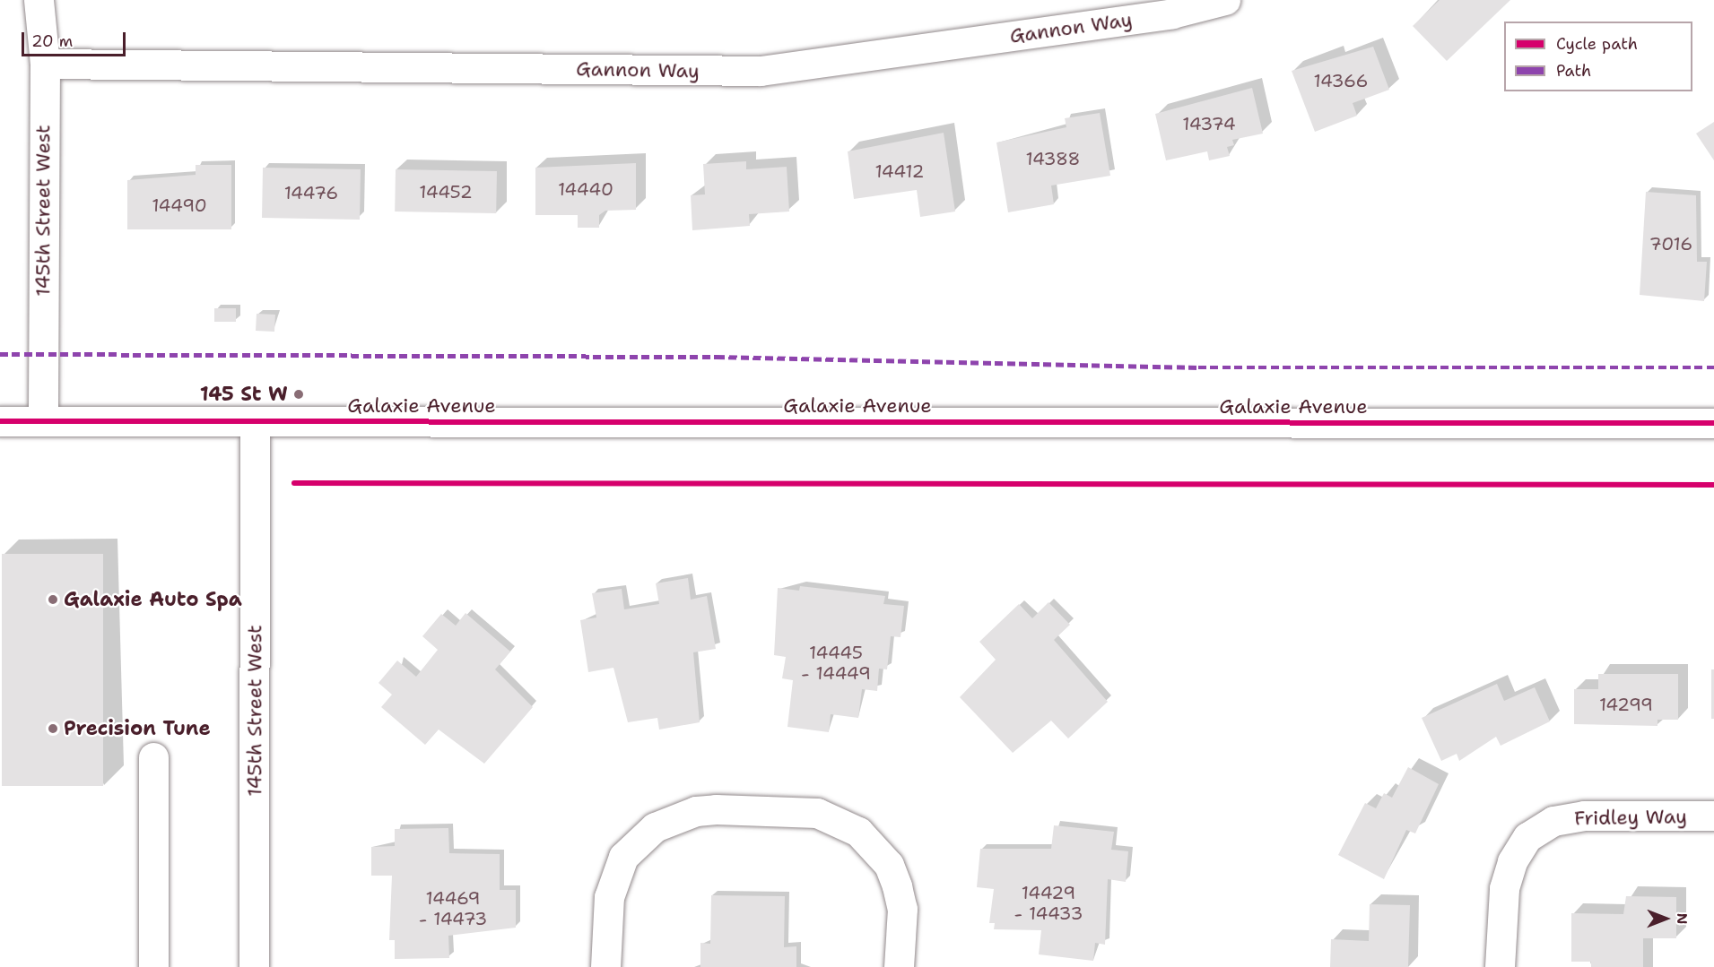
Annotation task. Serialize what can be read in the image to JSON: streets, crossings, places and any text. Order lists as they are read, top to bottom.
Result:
{
  "streets": {
    "street": [
      "Gannon Way",
      "145th Street West",
      "Galaxie Avenue",
      "Fridley Way"
    ]
  },
  "crossings": [
    ["Gannon Way", "145th Street West"],
    ["145th Street West", "Galaxie Avenue"]
  ],
  "places": ["145 St W", "Galaxie Auto Spa", "Precision Tune"],
  "house_numbers": [
    "14366",
    "14374",
    "14388",
    "14412",
    "14440",
    "14452",
    "14476",
    "14490",
    "7016",
    "14445 - 14449",
    "14299",
    "14429 - 14433",
    "14469 - 14473"
  ],
  "legend": ["Cycle path", "Path"],
  "scale_bar": "20 m",
  "north": "right"
}
